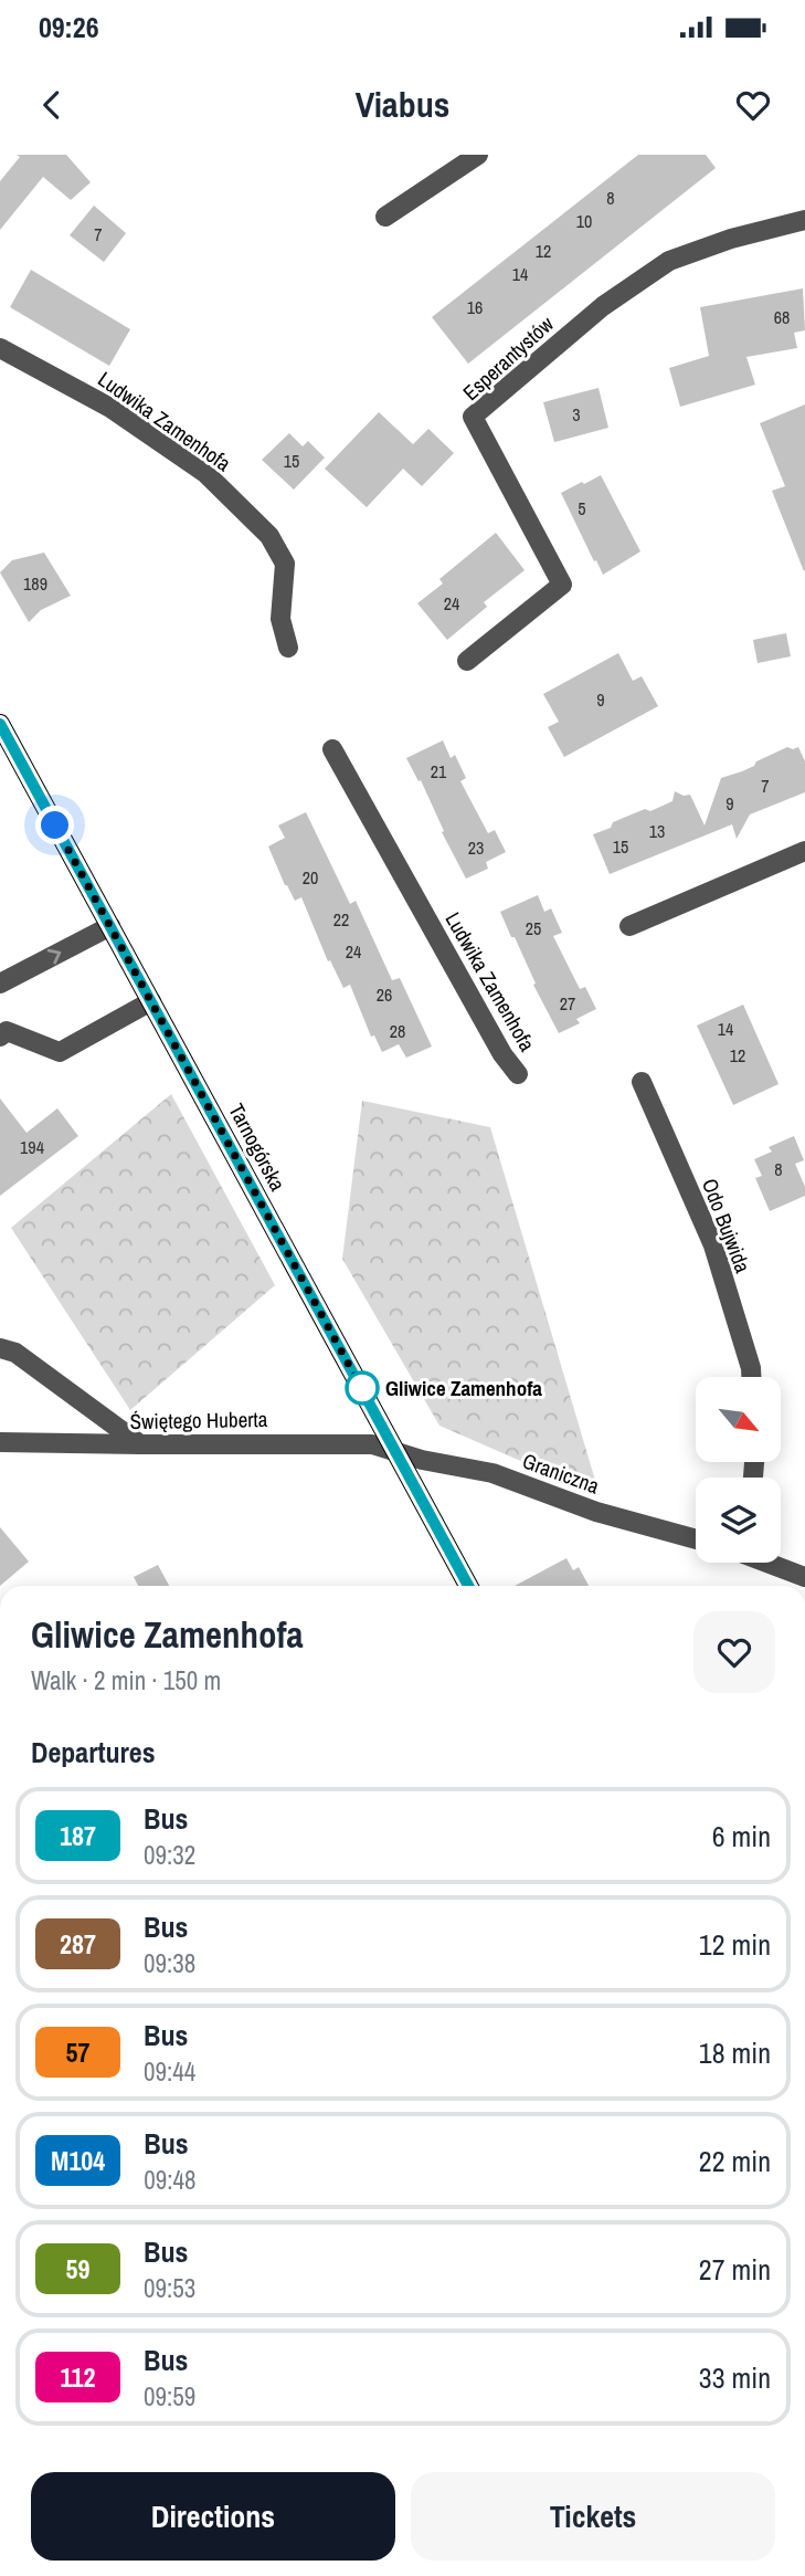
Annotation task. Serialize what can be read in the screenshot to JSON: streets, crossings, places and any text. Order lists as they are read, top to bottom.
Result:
{
  "streets": {
    "main road": ["Tarnogórska"],
    "street": [
      "Esperantystów",
      "Ludwika Zamenhofa",
      "Odo Bujwida",
      "Świętego Huberta",
      "Graniczna"
    ]
  },
  "crossings": [
    ["Tarnogórska", "Świętego Huberta"],
    ["Tarnogórska", "Graniczna"],
    ["Świętego Huberta", "Graniczna"]
  ],
  "places": ["Gliwice Zamenhofa"],
  "lines": ["bus line 187"],
  "house_numbers": [
    "8",
    "10",
    "7",
    "12",
    "14",
    "16",
    "68",
    "3",
    "15",
    "5",
    "189",
    "24",
    "9",
    "21",
    "7",
    "9",
    "13",
    "15",
    "23",
    "20",
    "22",
    "25",
    "24",
    "26",
    "27",
    "14",
    "28",
    "12",
    "194",
    "8"
  ],
  "north": "bottom right",
  "page": {
    "status": "09:26",
    "header": "Viabus",
    "heading": [
      ["Gliwice Zamenhofa", "Walk · 2 min · 150 m"],
      "Departures"
    ],
    "list": [
      {
        "mark": "187",
        "name": "Bus",
        "note": "09:32",
        "value": "6 min"
      },
      {
        "mark": "287",
        "name": "Bus",
        "note": "09:38",
        "value": "12 min"
      },
      {
        "mark": "57",
        "name": "Bus",
        "note": "09:44",
        "value": "18 min"
      },
      {
        "mark": "M104",
        "name": "Bus",
        "note": "09:48",
        "value": "22 min"
      },
      {
        "mark": "59",
        "name": "Bus",
        "note": "09:53",
        "value": "27 min"
      },
      {
        "mark": "112",
        "name": "Bus",
        "note": "09:59",
        "value": "33 min"
      }
    ],
    "buttons": ["Directions", "Tickets"]
  }
}
